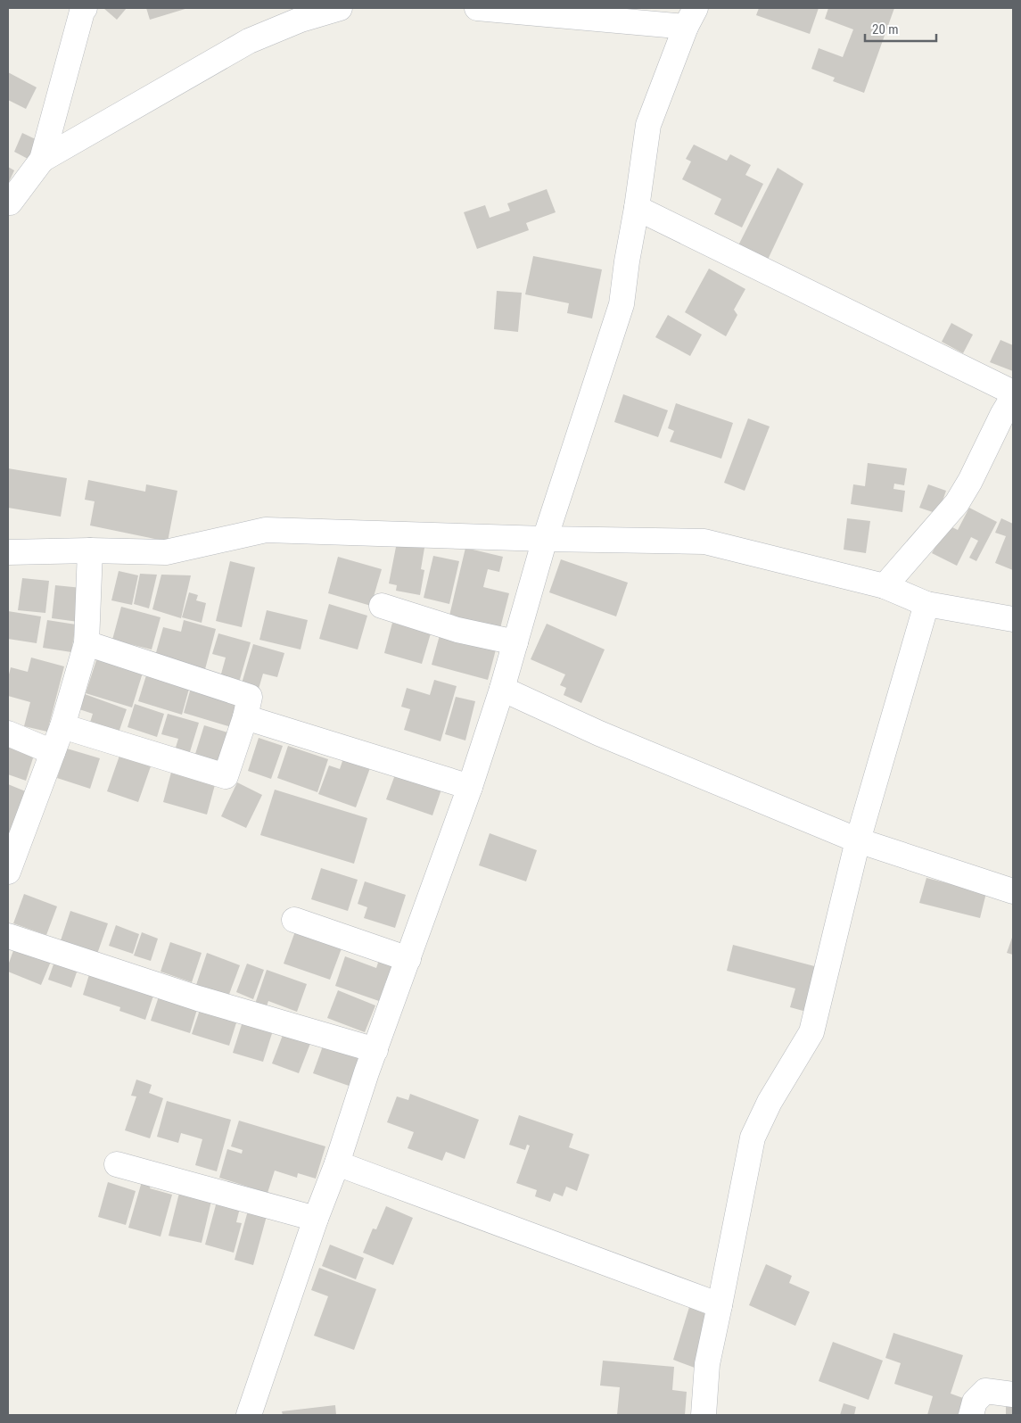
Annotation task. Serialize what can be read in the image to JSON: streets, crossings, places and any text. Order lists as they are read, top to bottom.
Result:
{
  "scale_bar": "20 m"
}
